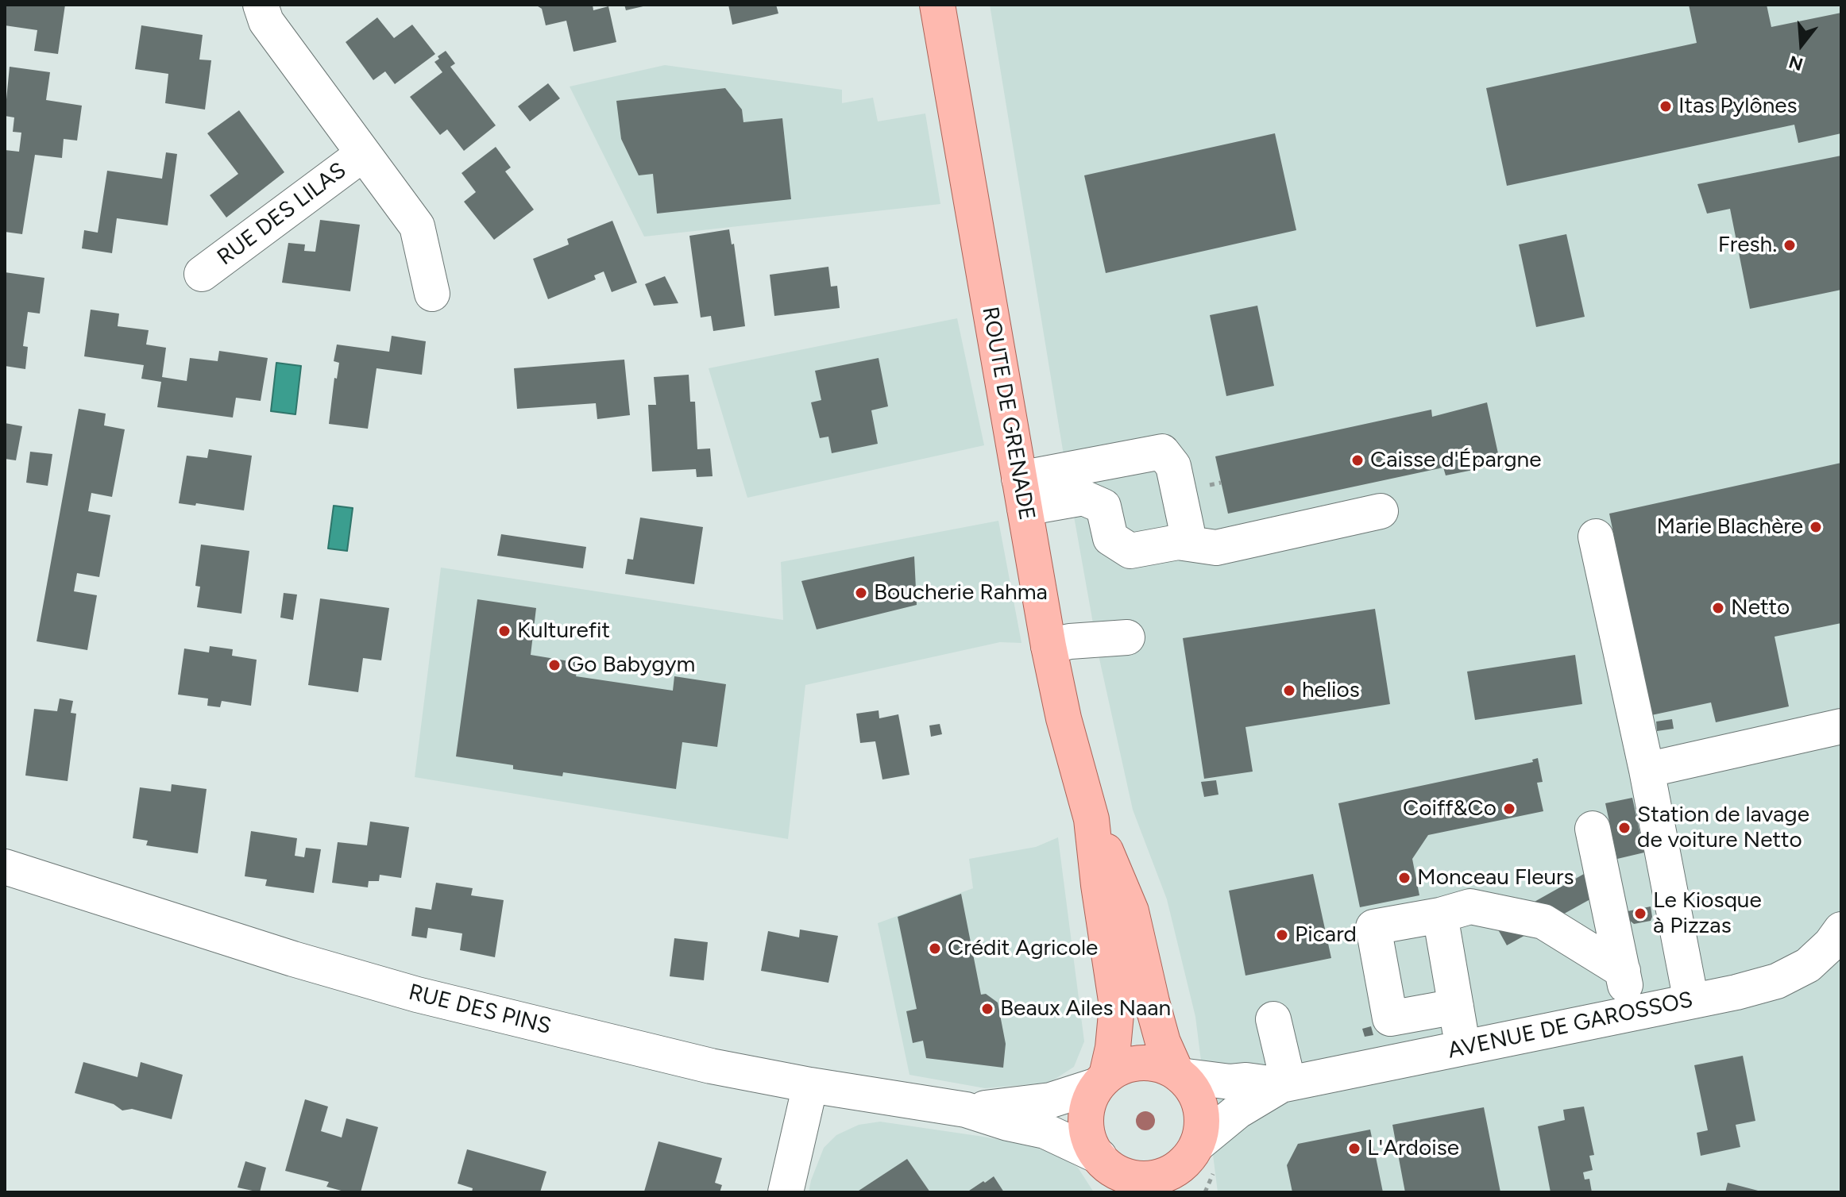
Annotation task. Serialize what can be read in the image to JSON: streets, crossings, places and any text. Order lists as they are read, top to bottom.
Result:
{
  "streets": {
    "main road": ["ROUTE DE GRENADE"],
    "street": ["RUE DES LILAS", "RUE DES PINS", "AVENUE DE GAROSSOS"]
  },
  "crossings": [
    ["ROUTE DE GRENADE", "RUE DES PINS"],
    ["ROUTE DE GRENADE", "AVENUE DE GAROSSOS"],
    ["RUE DES PINS", "AVENUE DE GAROSSOS"]
  ],
  "places": [
    "Itas Pylônes",
    "Fresh.",
    "Caisse d'Épargne",
    "Marie Blachère",
    "Boucherie Rahma",
    "Netto",
    "Kulturefit",
    "Go Babygym",
    "helios",
    "Coiff&Co",
    "Station de lavage de voiture Netto",
    "Monceau Fleurs",
    "Le Kiosque à Pizzas",
    "Picard",
    "Crédit Agricole",
    "Beaux Ailes Naan",
    "L'Ardoise"
  ],
  "north": "bottom"
}
